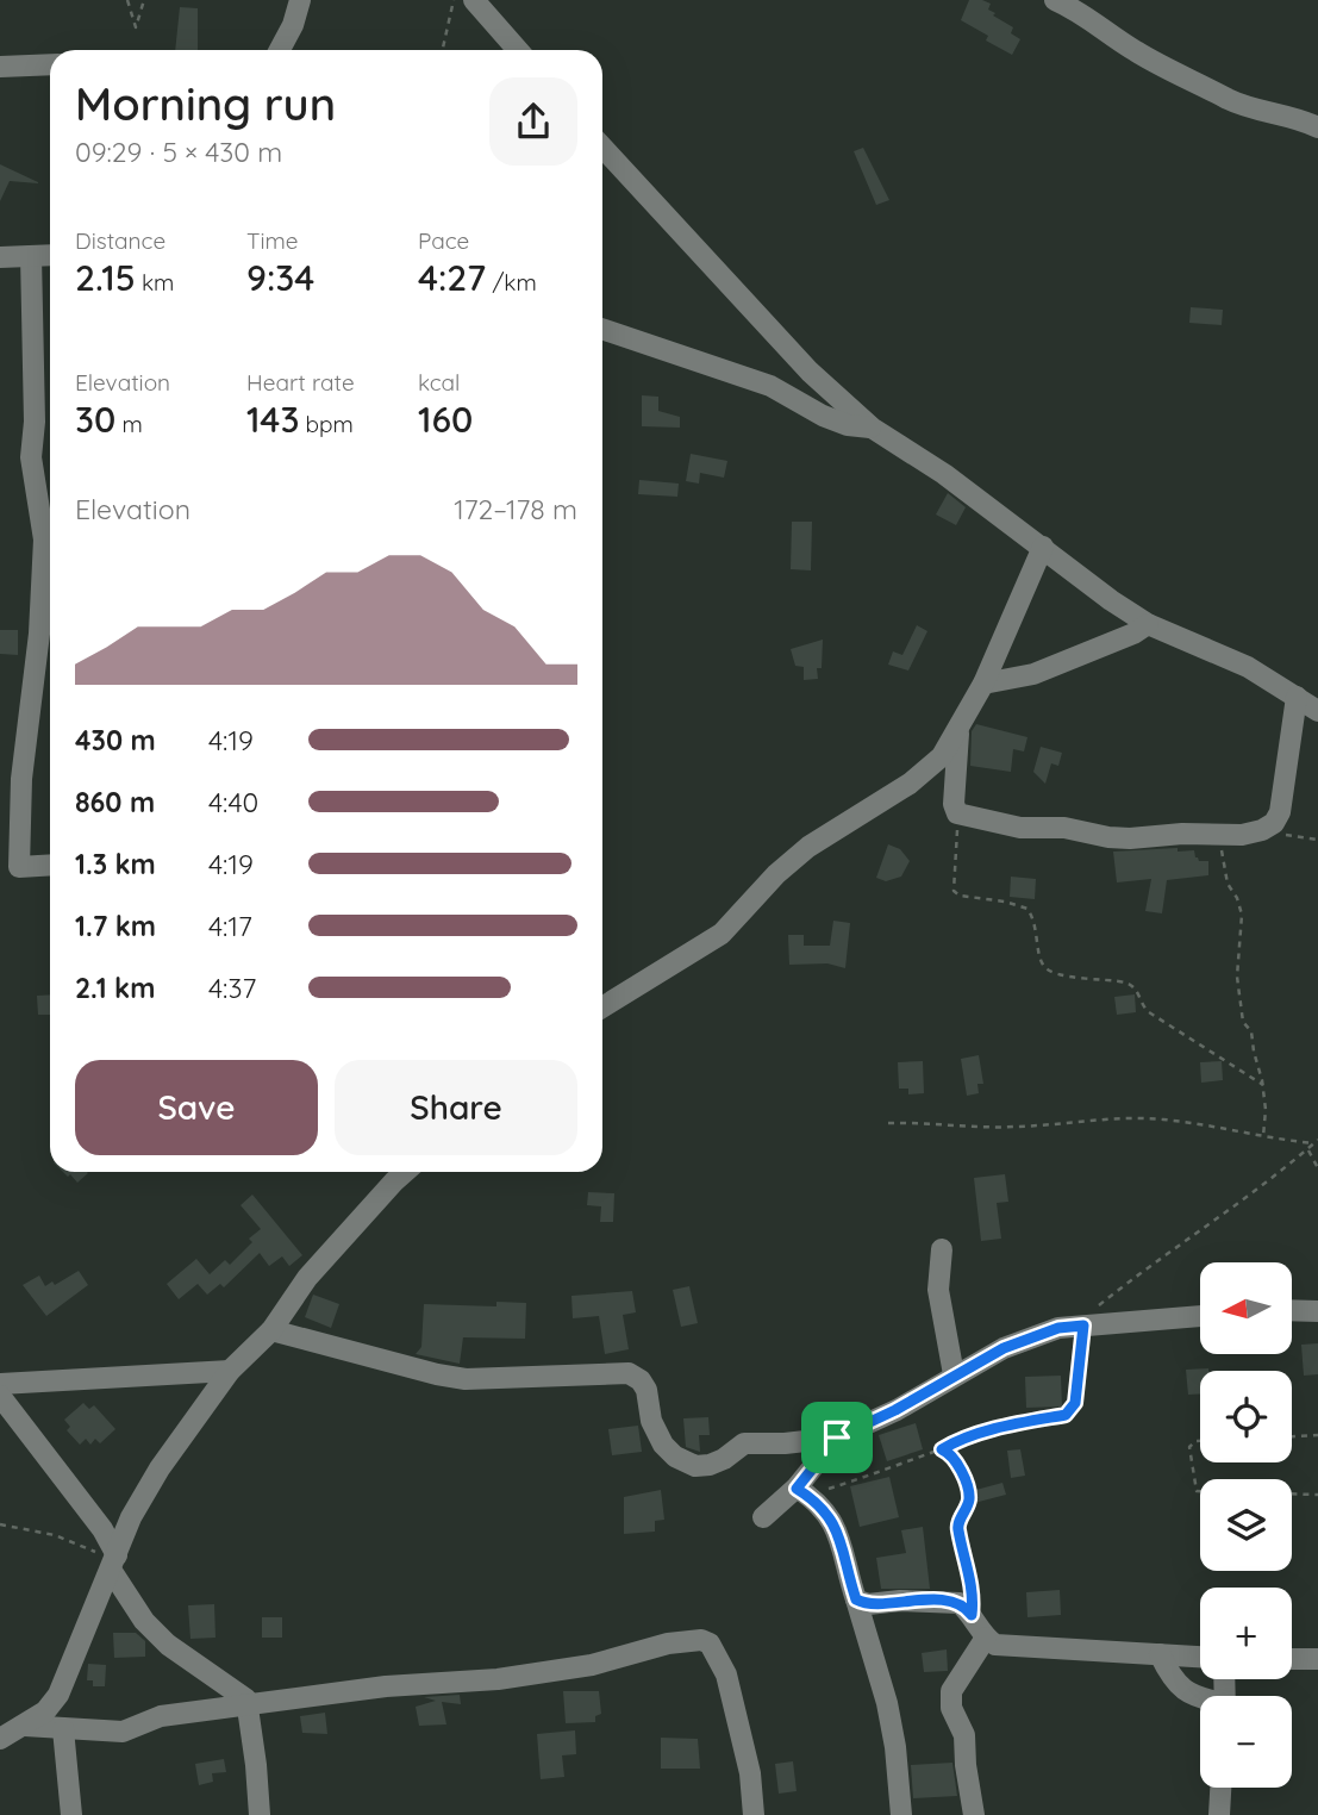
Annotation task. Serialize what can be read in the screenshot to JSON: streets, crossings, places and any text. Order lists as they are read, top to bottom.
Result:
{
  "north": "left",
  "page": {
    "heading": ["Morning run", "09:29 · 5 × 430 m"],
    "stats": [
      ["Distance", "2.15 km"],
      ["Time", "9:34"],
      ["Pace", "4:27 /km"],
      ["Elevation", "30 m"],
      ["Heart rate", "143 bpm"],
      ["kcal", "160"]
    ],
    "chart": ["Elevation", "172–178 m"],
    "list": [
      {
        "name": "430 m",
        "note": "4:19"
      },
      {
        "name": "860 m",
        "note": "4:40"
      },
      {
        "name": "1.3 km",
        "note": "4:19"
      },
      {
        "name": "1.7 km",
        "note": "4:17"
      },
      {
        "name": "2.1 km",
        "note": "4:37"
      }
    ],
    "buttons": ["Save", "Share"],
    "map_buttons": ["+", "−"]
  }
}
